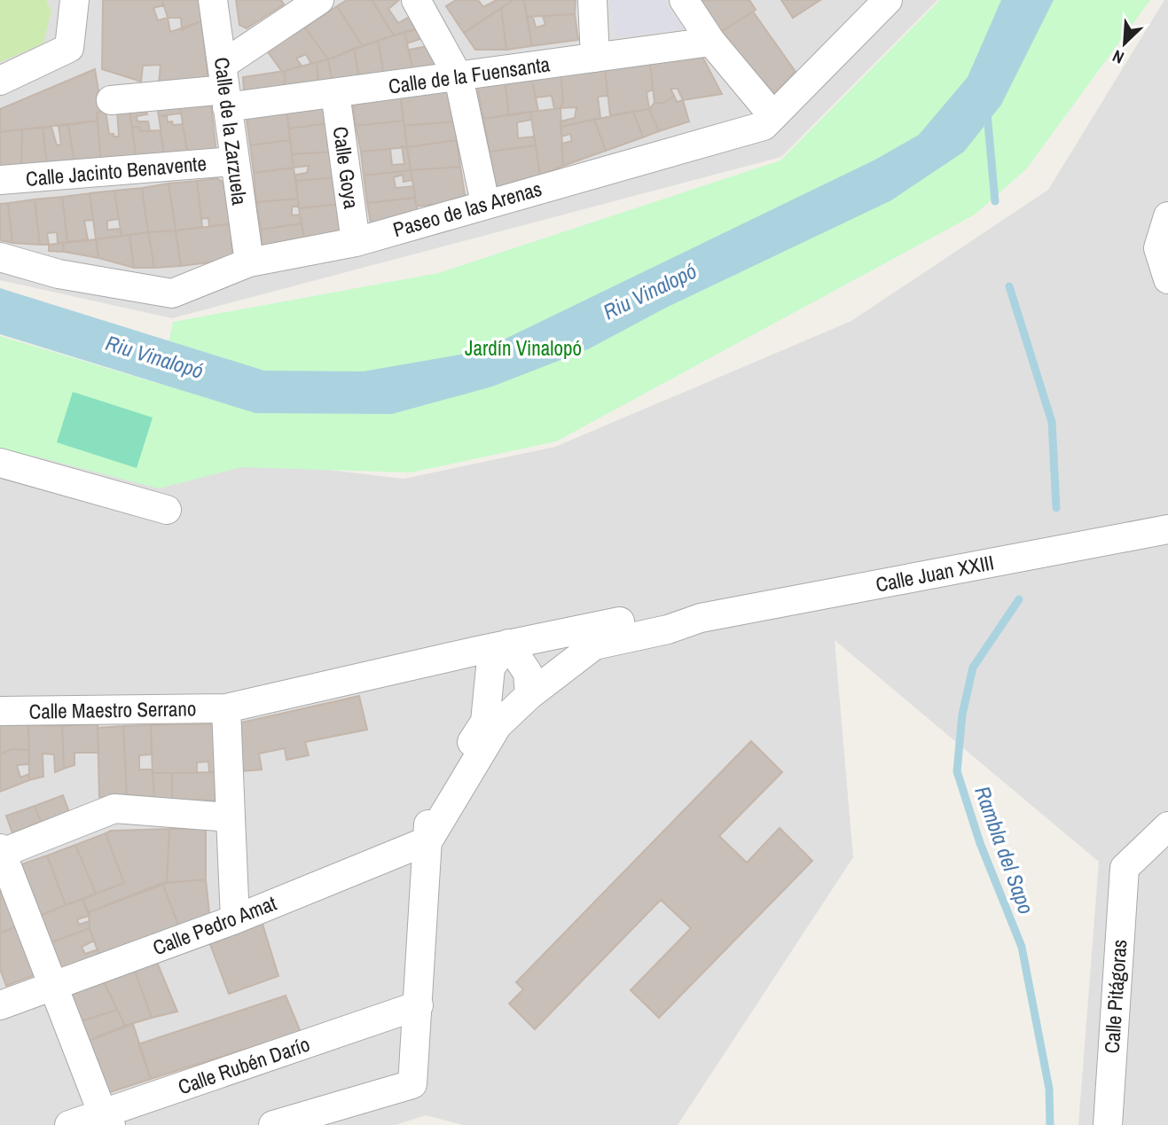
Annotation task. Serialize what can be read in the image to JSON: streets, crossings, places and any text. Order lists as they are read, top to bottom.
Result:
{
  "streets": {
    "street": [
      "Calle de la Fuensanta",
      "Calle de la Zarzuela",
      "Calle Goya",
      "Calle Jacinto Benavente",
      "Paseo de las Arenas",
      "Calle Juan XXIII",
      "Calle Maestro Serrano",
      "Calle Pedro Amat",
      "Calle Pitágoras",
      "Calle Rubén Darío"
    ]
  },
  "crossings": [
    ["Calle de la Fuensanta", "Calle de la Zarzuela"],
    ["Calle de la Fuensanta", "Calle Goya"],
    ["Calle de la Zarzuela", "Calle Jacinto Benavente"],
    ["Calle de la Zarzuela", "Paseo de las Arenas"],
    ["Calle Goya", "Paseo de las Arenas"],
    ["Calle Juan XXIII", "Calle Maestro Serrano"]
  ],
  "water": ["Riu Vinalopó", "Rambla del Sapo"],
  "parks": ["Jardín Vinalopó"],
  "north": "bottom left"
}
